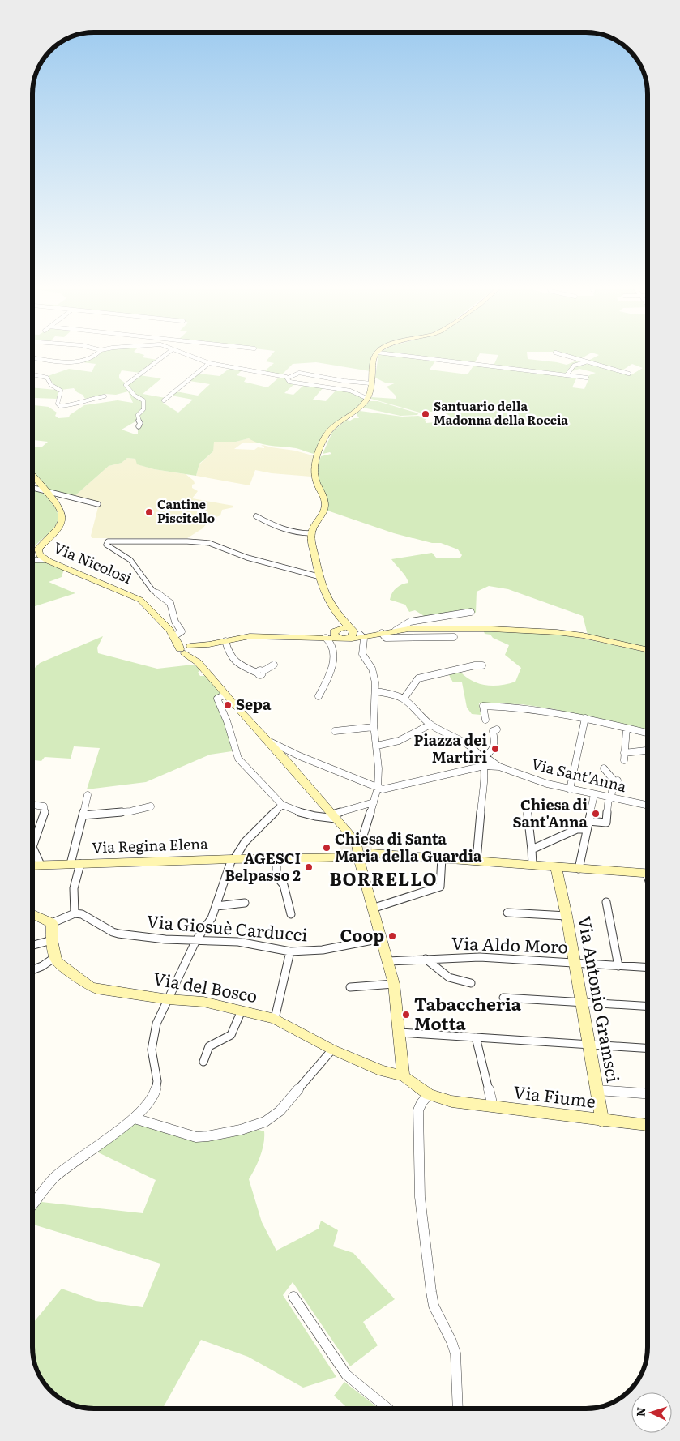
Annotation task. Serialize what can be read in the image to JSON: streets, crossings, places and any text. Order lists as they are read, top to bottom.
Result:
{
  "streets": {
    "street": [
      "Via Nicolosi",
      "Via Sant'Anna",
      "Via Regina Elena",
      "Via Giosuè Carducci",
      "Via Aldo Moro",
      "Via del Bosco",
      "Via Antonio Gramsci",
      "Via Fiume"
    ]
  },
  "crossings": [
    ["Via Aldo Moro", "Via Antonio Gramsci"],
    ["Via del Bosco", "Via Fiume"],
    ["Via Antonio Gramsci", "Via Fiume"]
  ],
  "districts": ["BORRELLO"],
  "places": [
    "Santuario della Madonna della Roccia",
    "Cantine Piscitello",
    "Sepa",
    "Piazza dei Martiri",
    "Chiesa di Sant'Anna",
    "Chiesa di Santa Maria della Guardia",
    "AGESCI Belpasso 2",
    "Coop",
    "Tabaccheria Motta"
  ],
  "north": "left"
}
